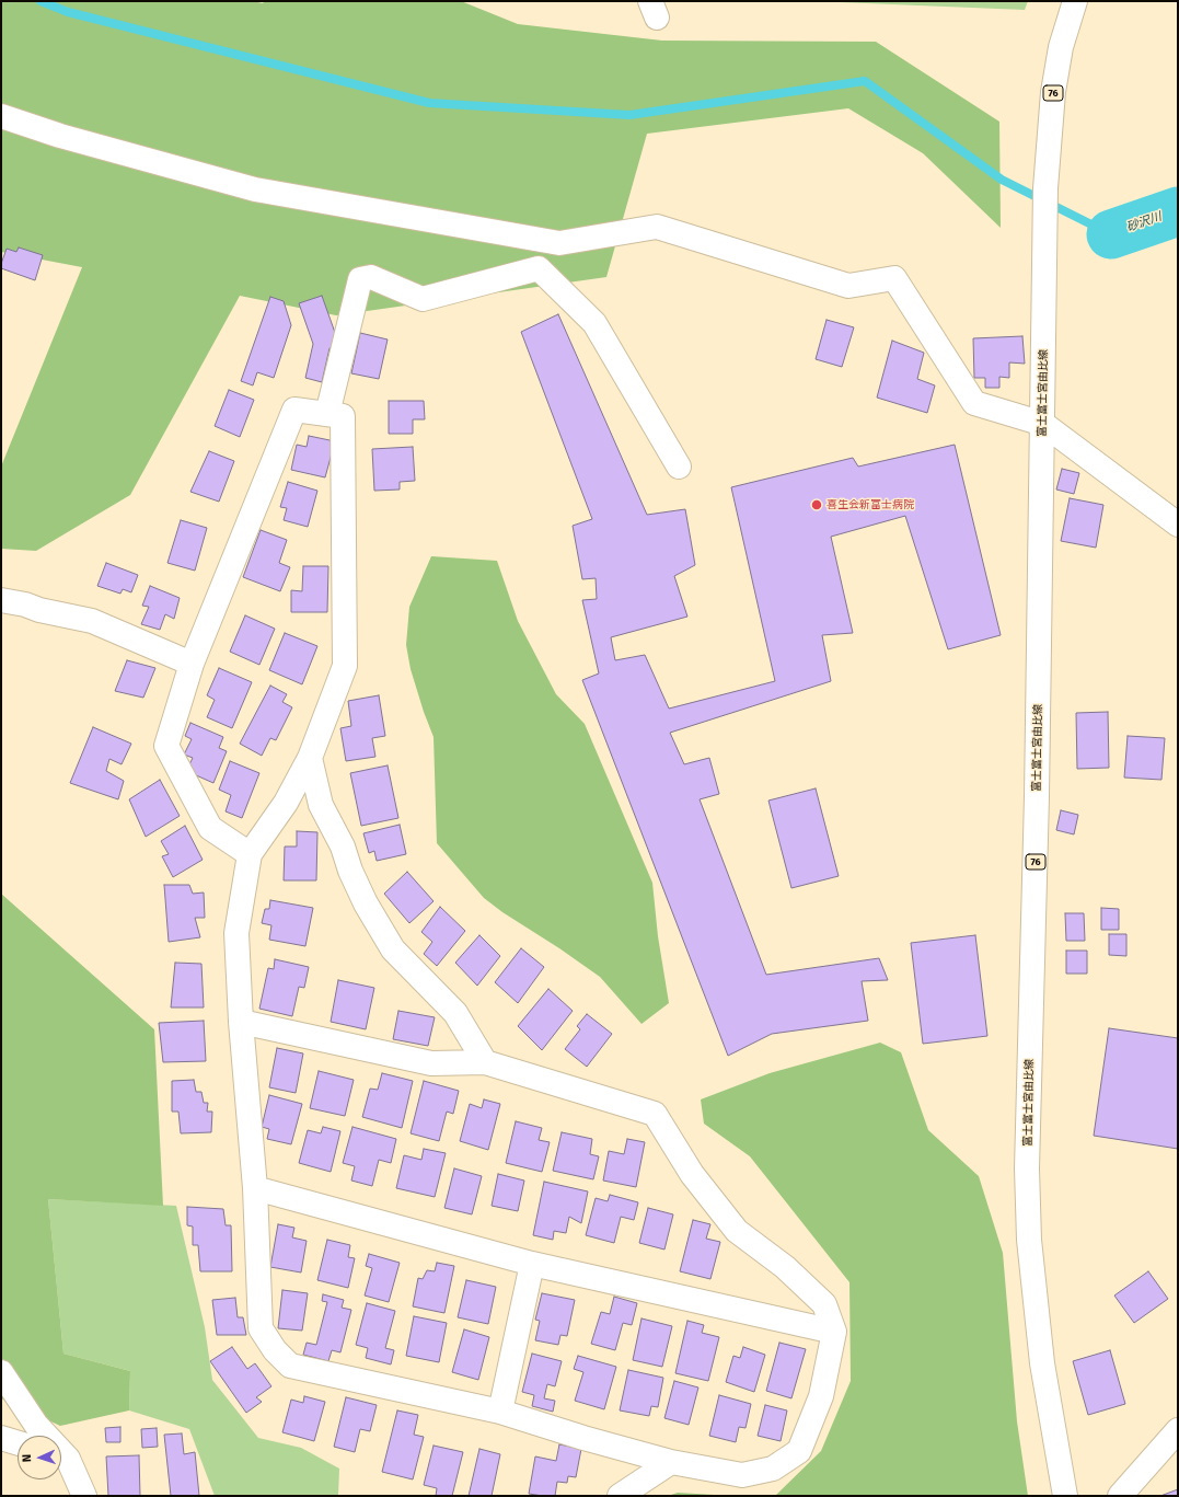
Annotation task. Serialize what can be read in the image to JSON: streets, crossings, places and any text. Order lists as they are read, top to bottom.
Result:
{
  "streets": {
    "street": ["76", "富士富士宮由比線"]
  },
  "water": ["砂沢川"],
  "places": ["喜生会新富士病院"],
  "north": "left"
}
